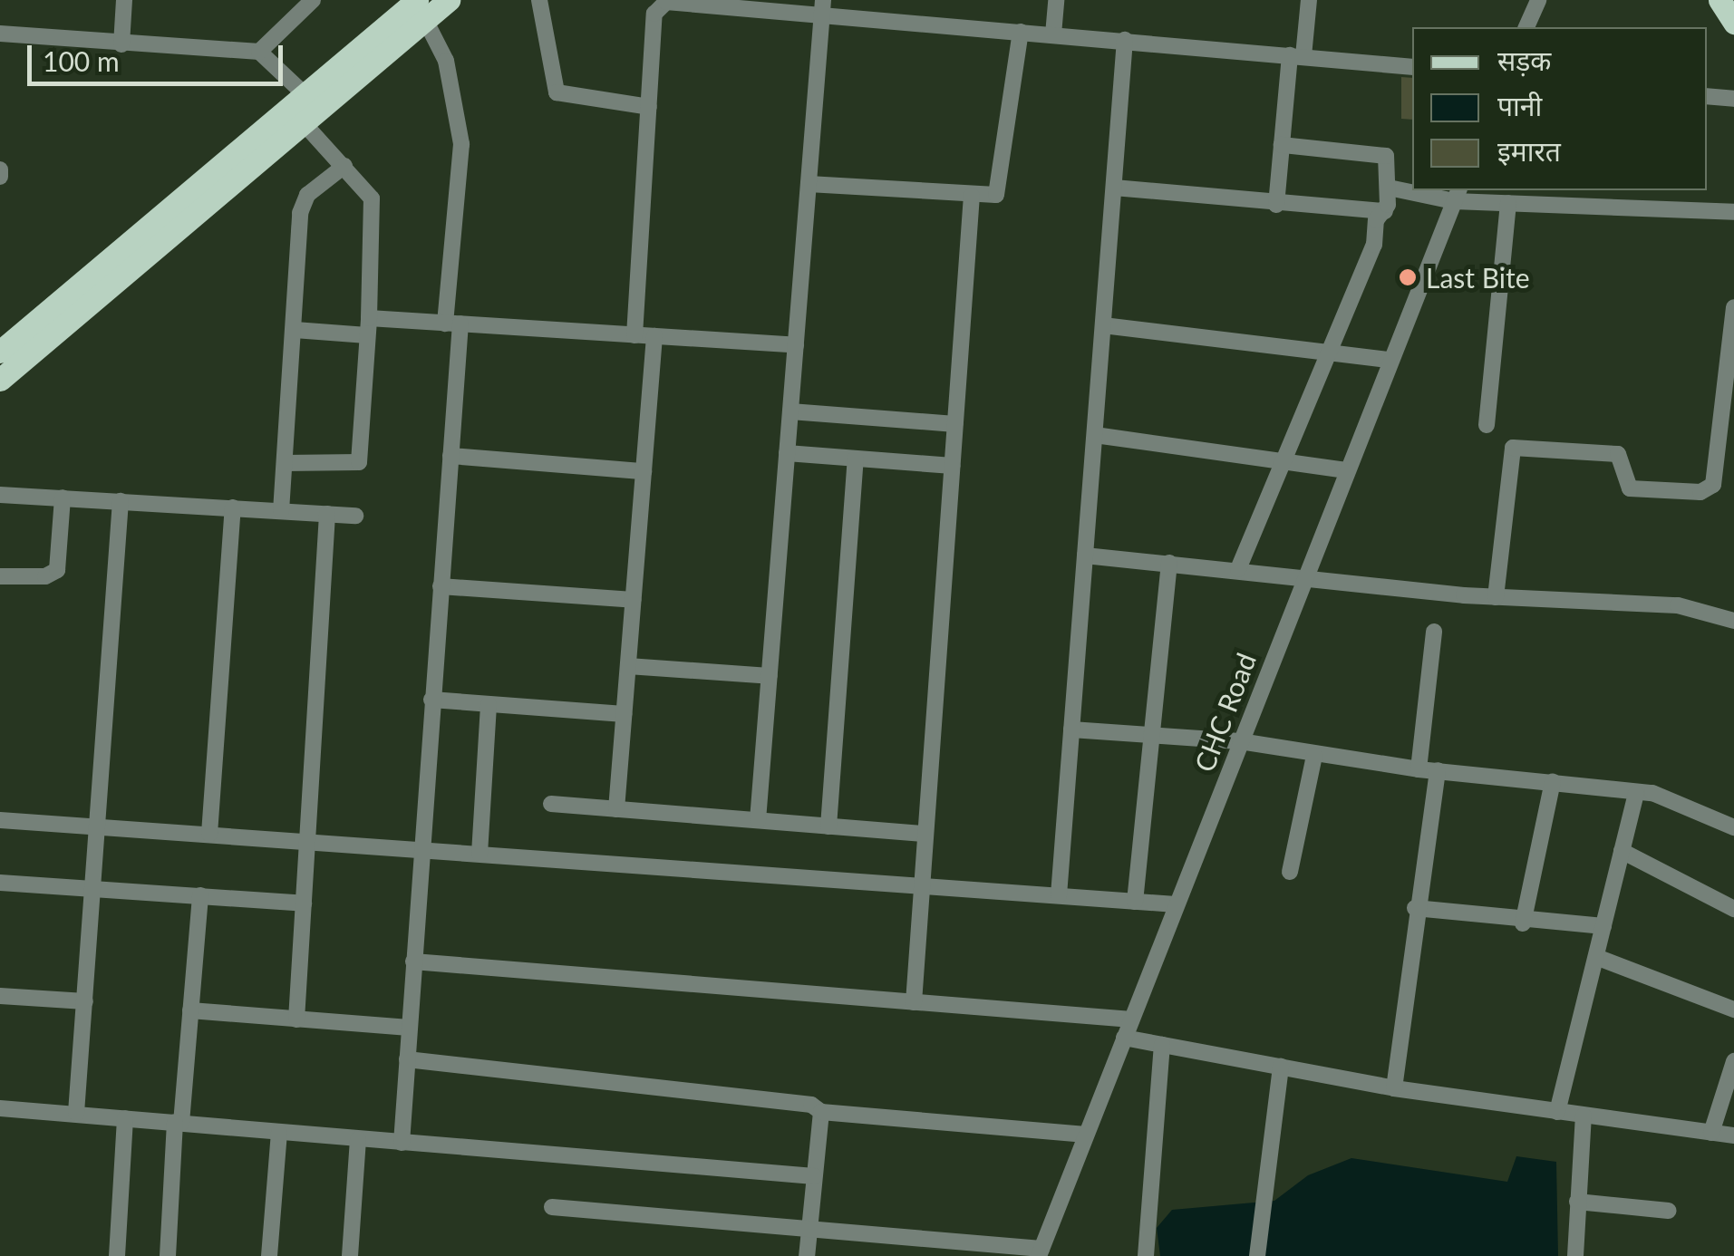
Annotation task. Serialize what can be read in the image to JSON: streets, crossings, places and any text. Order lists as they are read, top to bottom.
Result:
{
  "streets": {
    "street": ["CHC Road"]
  },
  "places": ["Last Bite"],
  "legend": ["सड़क", "पानी", "इमारत"],
  "scale_bar": "100 m"
}
